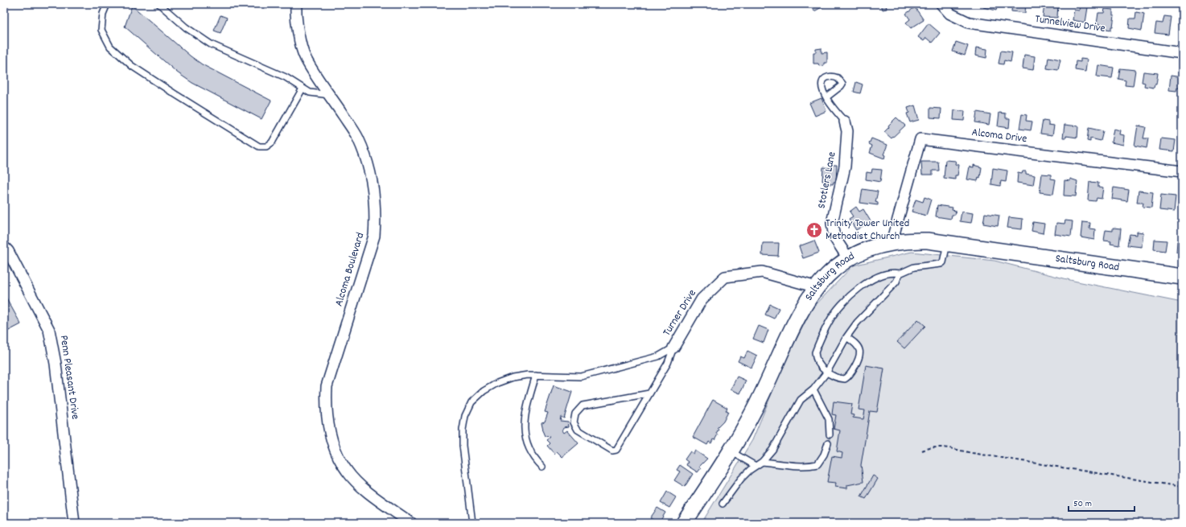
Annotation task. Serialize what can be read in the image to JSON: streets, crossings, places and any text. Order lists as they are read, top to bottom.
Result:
{
  "streets": {
    "main road": ["Saltsburg Road"],
    "street": [
      "Tunnelview Drive",
      "Alcoma Drive",
      "Stotlers Lane",
      "Alcoma Boulevard",
      "Turner Drive",
      "Penn Pleasant Drive"
    ]
  },
  "crossings": [
    ["Alcoma Drive", "Saltsburg Road"],
    ["Stotlers Lane", "Saltsburg Road"],
    ["Saltsburg Road", "Turner Drive"]
  ],
  "places": {
    "church": ["Trinity Tower United Methodist Church"]
  },
  "scale_bar": "50 m"
}
